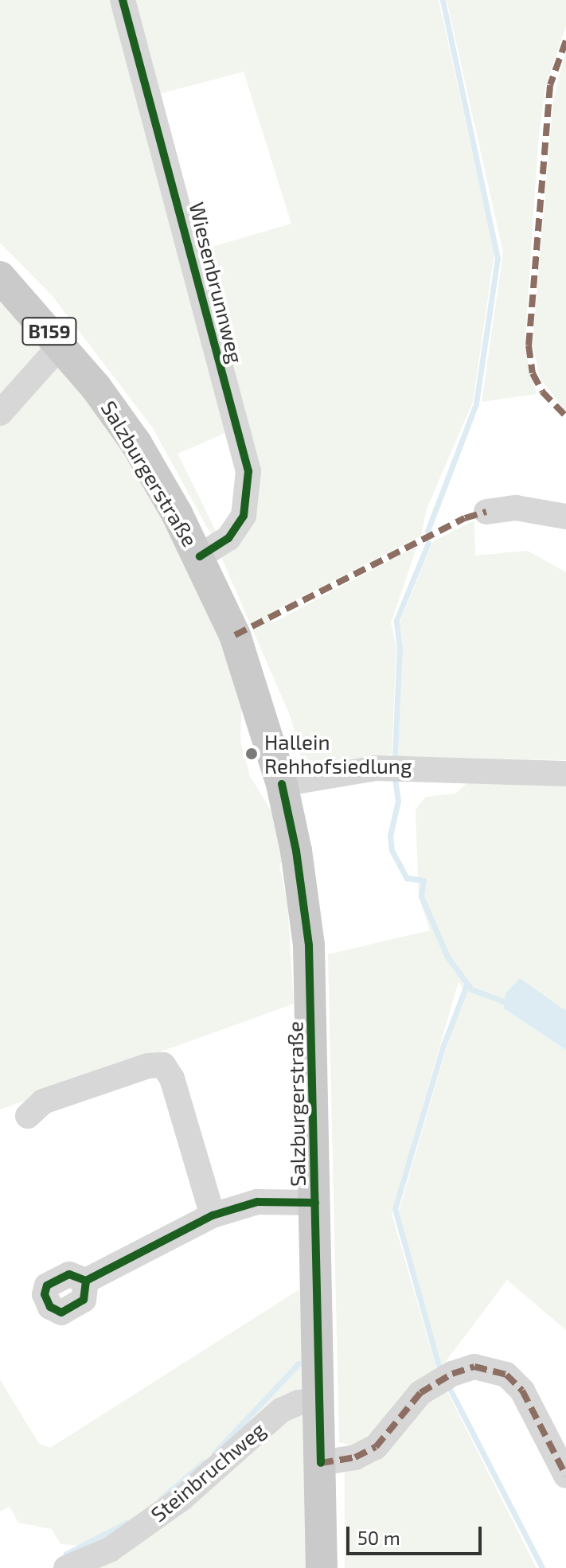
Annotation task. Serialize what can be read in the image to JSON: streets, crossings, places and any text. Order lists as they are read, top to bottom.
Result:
{
  "streets": {
    "main road": ["B159", "Salzburgerstraße"],
    "street": ["Wiesenbrunnweg", "Steinbruchweg"]
  },
  "crossings": [
    ["Wiesenbrunnweg", "Salzburgerstraße"],
    ["Salzburgerstraße", "Steinbruchweg"]
  ],
  "places": ["Hallein Rehhofsiedlung"],
  "scale_bar": "50 m"
}
